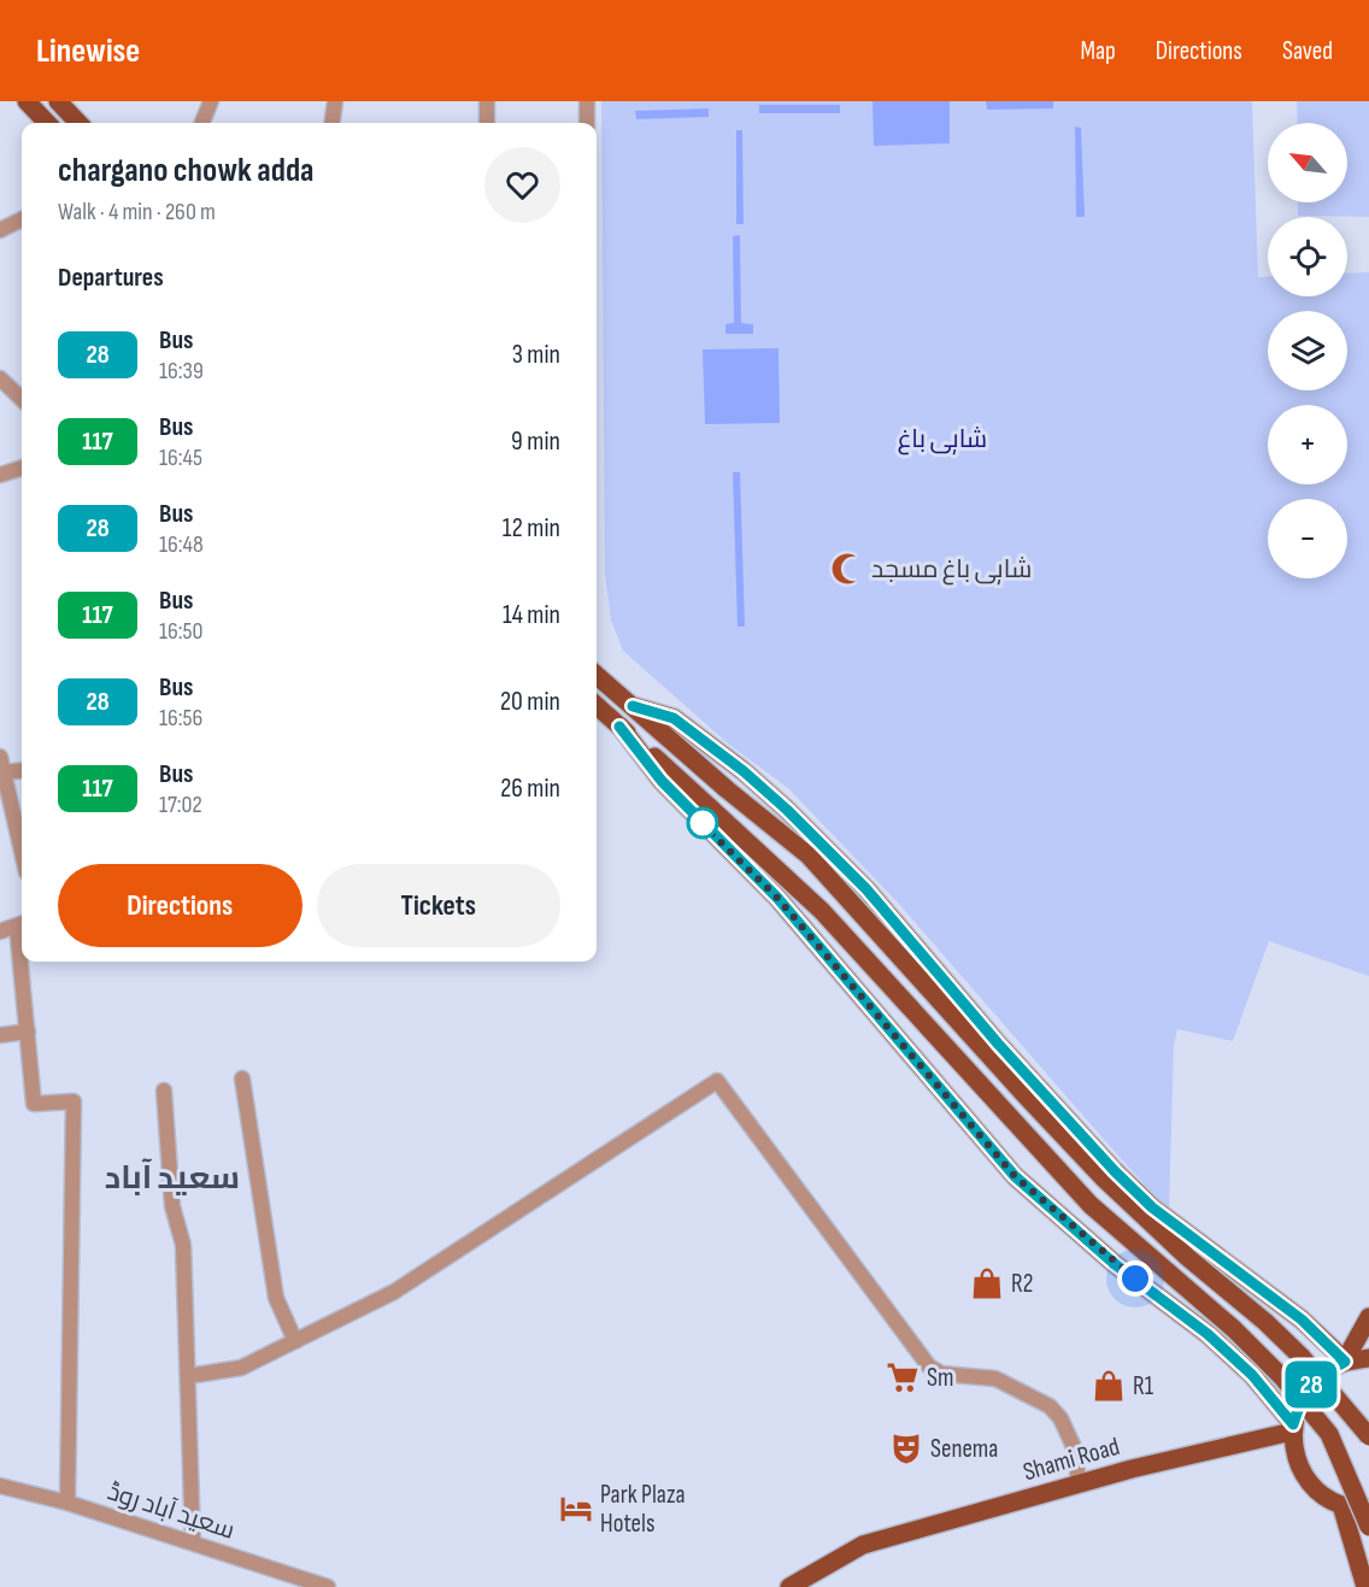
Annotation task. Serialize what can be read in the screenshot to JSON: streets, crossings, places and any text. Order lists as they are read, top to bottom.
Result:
{
  "streets": {
    "main road": ["Shami Road"],
    "street": ["سعید آباد روڈ"]
  },
  "districts": ["سعید آباد"],
  "parks": ["شاہی باغ"],
  "places": {
    "mosque": ["شاہی باغ مسجد"],
    "shop": ["R2", "R1"],
    "supermarket": ["Sm"],
    "theatre": ["Senema"],
    "hotel": ["Park Plaza Hotels"]
  },
  "lines": ["bus line 28"],
  "north": "top left",
  "page": {
    "header": "Linewise",
    "nav": ["Map", "Directions", "Saved"],
    "on_map": "28",
    "map_buttons": ["+", "−"],
    "heading": [
      ["chargano chowk adda", "Walk · 4 min · 260 m"],
      "Departures"
    ],
    "list": [
      {
        "mark": "28",
        "name": "Bus",
        "note": "16:39",
        "value": "3 min"
      },
      {
        "mark": "117",
        "name": "Bus",
        "note": "16:45",
        "value": "9 min"
      },
      {
        "mark": "28",
        "name": "Bus",
        "note": "16:48",
        "value": "12 min"
      },
      {
        "mark": "117",
        "name": "Bus",
        "note": "16:50",
        "value": "14 min"
      },
      {
        "mark": "28",
        "name": "Bus",
        "note": "16:56",
        "value": "20 min"
      },
      {
        "mark": "117",
        "name": "Bus",
        "note": "17:02",
        "value": "26 min"
      }
    ],
    "buttons": ["Directions", "Tickets"]
  }
}
